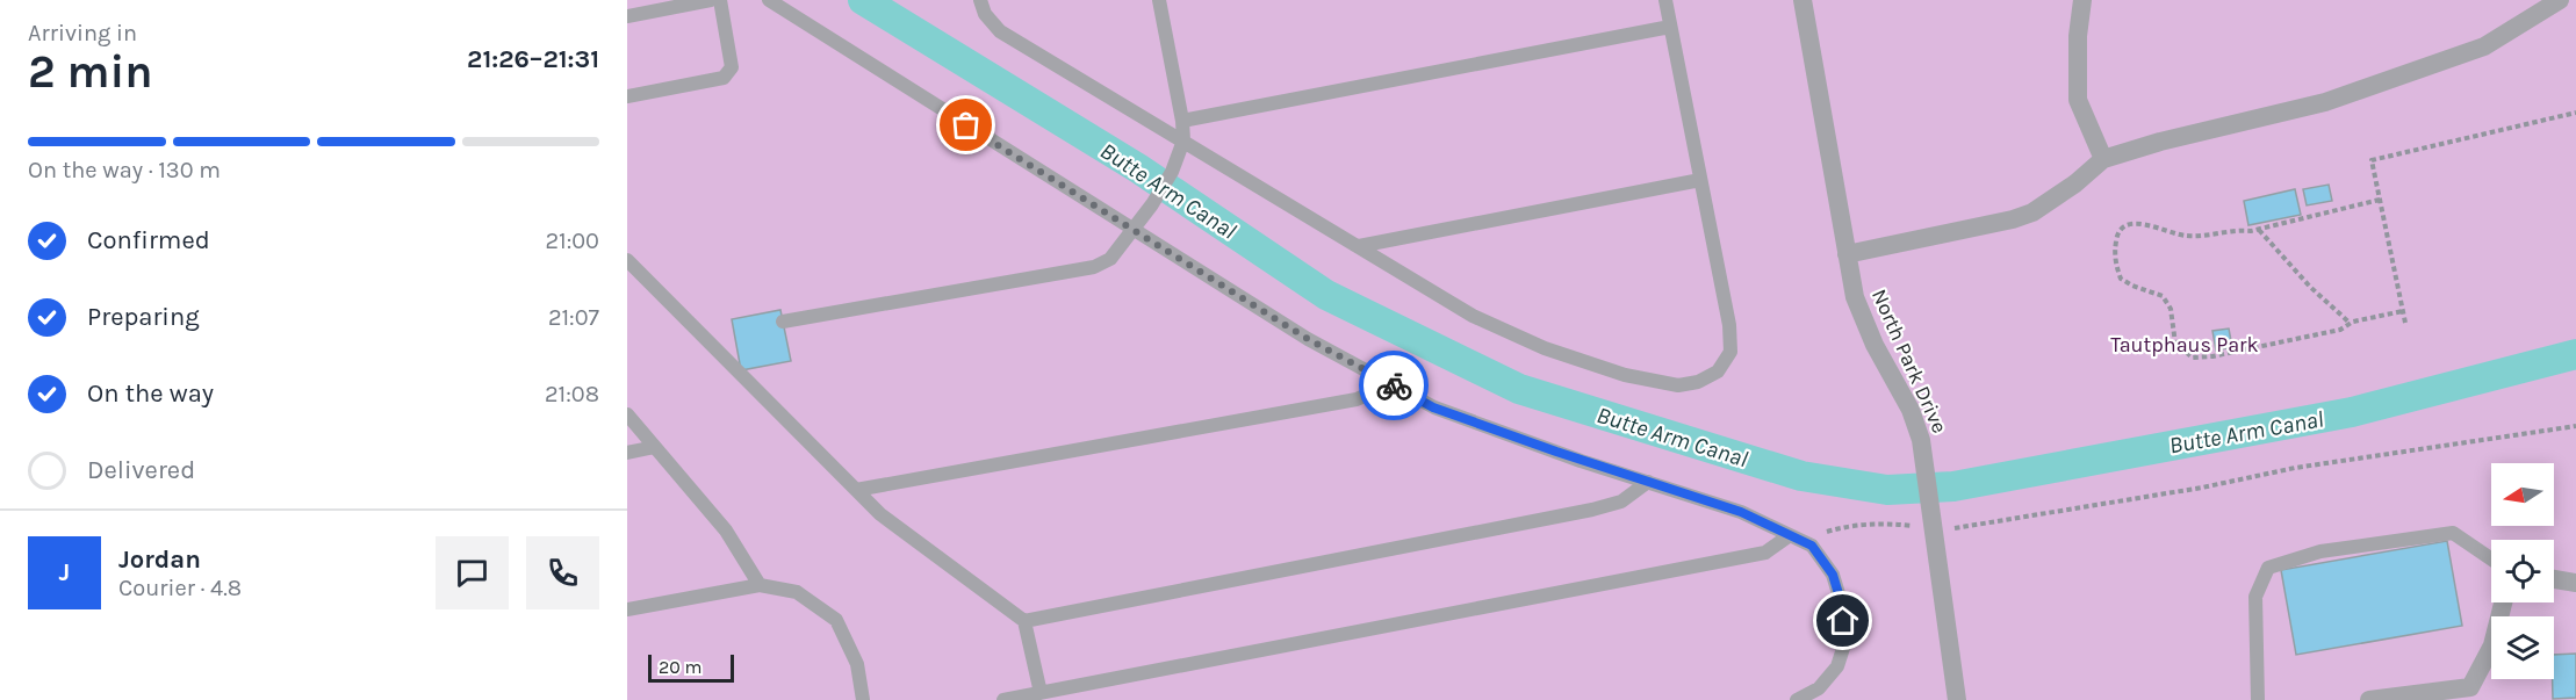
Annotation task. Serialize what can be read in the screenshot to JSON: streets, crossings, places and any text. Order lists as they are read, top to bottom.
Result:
{
  "streets": {
    "street": ["North Park Drive"]
  },
  "water": ["Butte Arm Canal"],
  "parks": ["Tautphaus Park"],
  "scale_bar": "20 m",
  "north": "left",
  "page": {
    "heading": ["2 min", "Arriving in", "21:26–21:31"],
    "panel": ["Jordan", "Courier · 4.8"],
    "bar": "On the way · 130 m",
    "list": [
      ["Confirmed", "21:00"],
      ["Preparing", "21:07"],
      ["On the way", "21:08"],
      "Delivered"
    ],
    "round": "J",
    "scale": "20 m"
  }
}
